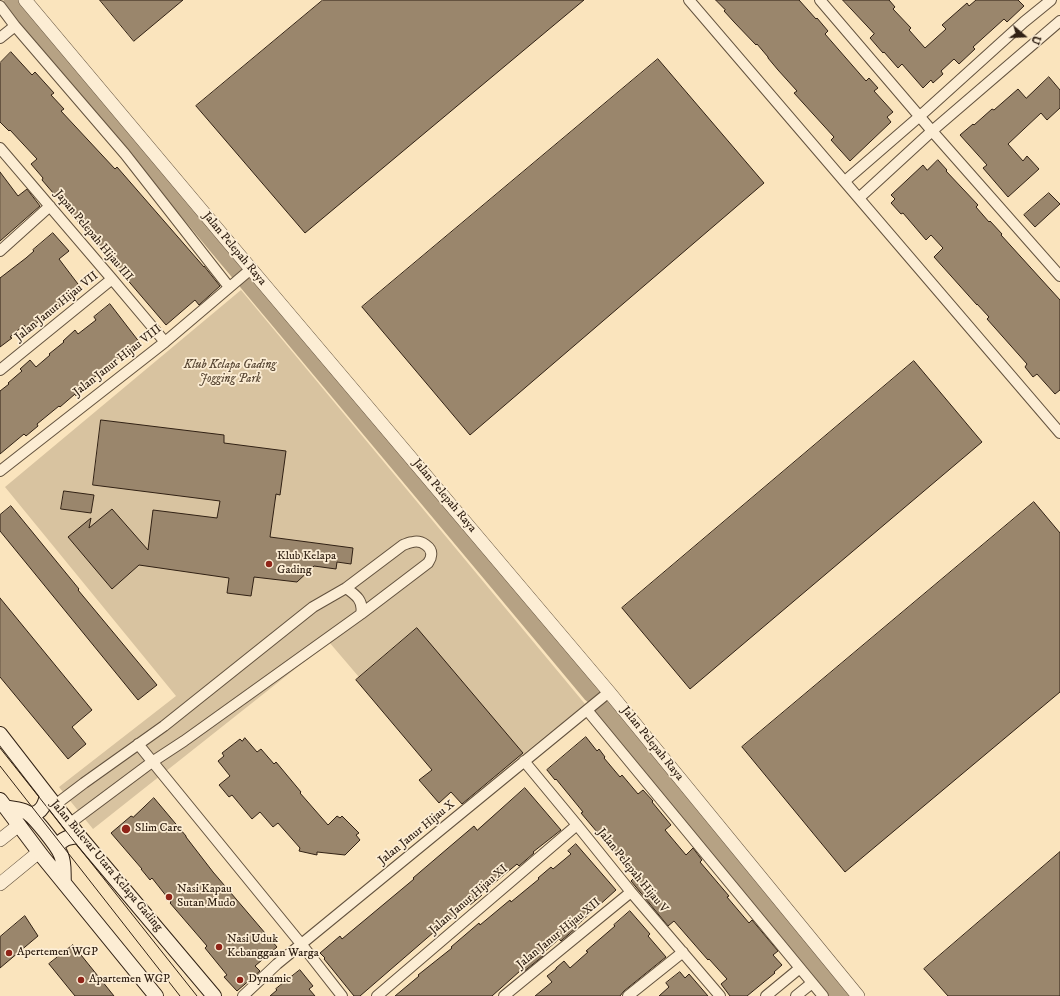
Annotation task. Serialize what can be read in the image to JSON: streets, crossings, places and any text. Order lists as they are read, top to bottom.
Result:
{
  "streets": {
    "main road": ["Jalan Bulevar Utara Kelapa Gading"],
    "street": [
      "Japan Pelepah Hijau III",
      "Jalan Pelepah Raya",
      "Jalan Janur Hijau VII",
      "Jalan Janur Hijau VIII",
      "Jalan Janur Hijau X",
      "Jalan Pelepah Hijau V",
      "Jalan Janur Hijau XI",
      "Jalan Janur Hijau XII"
    ]
  },
  "crossings": [
    ["Japan Pelepah Hijau III", "Jalan Janur Hijau VII"],
    ["Japan Pelepah Hijau III", "Jalan Janur Hijau VIII"],
    ["Jalan Pelepah Raya", "Jalan Janur Hijau VIII"],
    ["Jalan Pelepah Raya", "Jalan Janur Hijau X"],
    ["Jalan Janur Hijau X", "Jalan Pelepah Hijau V"],
    ["Jalan Pelepah Hijau V", "Jalan Janur Hijau XI"],
    ["Jalan Pelepah Hijau V", "Jalan Janur Hijau XII"]
  ],
  "parks": ["Klub Kelapa Gading Jogging Park"],
  "places": [
    "Klub Kelapa Gading",
    "Slim Care",
    "Nasi Kapau Sutan Mudo",
    "Nasi Uduk Kebanggaan Warga",
    "Apertemen WGP",
    "Apartemen WGP",
    "Dynamic"
  ],
  "north": "right"
}
